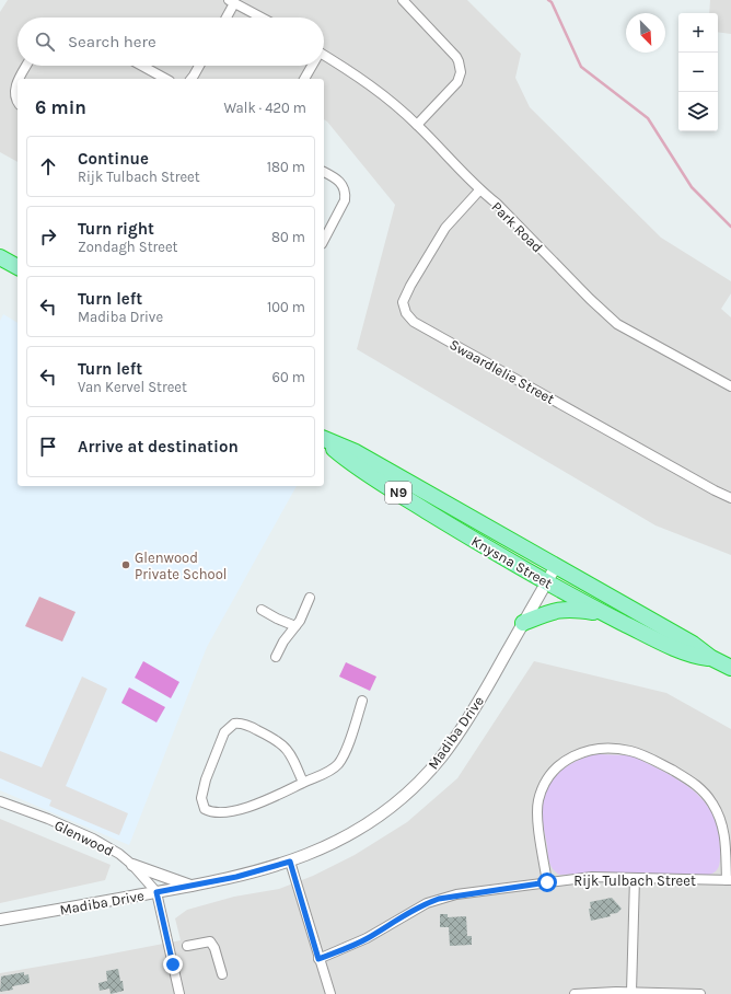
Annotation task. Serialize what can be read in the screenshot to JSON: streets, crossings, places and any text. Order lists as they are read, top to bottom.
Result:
{
  "streets": {
    "highway": ["N9", "Knysna Street"],
    "street": [
      "Park Road",
      "Swaardlelie Street",
      "Madiba Drive",
      "Glenwood",
      "Rijk Tulbach Street"
    ]
  },
  "crossings": [
    ["Park Road", "Swaardlelie Street"],
    ["Knysna Street", "Madiba Drive"],
    ["Madiba Drive", "Glenwood"]
  ],
  "places": ["Glenwood Private School"],
  "north": "bottom right",
  "page": {
    "map_buttons": ["+", "−"],
    "search": "Search here",
    "heading": ["6 min", "Walk · 420 m"],
    "list": [
      ["Continue", "Rijk Tulbach Street", "180 m"],
      ["Turn right", "Zondagh Street", "80 m"],
      ["Turn left", "Madiba Drive", "100 m"],
      ["Turn left", "Van Kervel Street", "60 m"],
      "Arrive at destination"
    ]
  }
}
